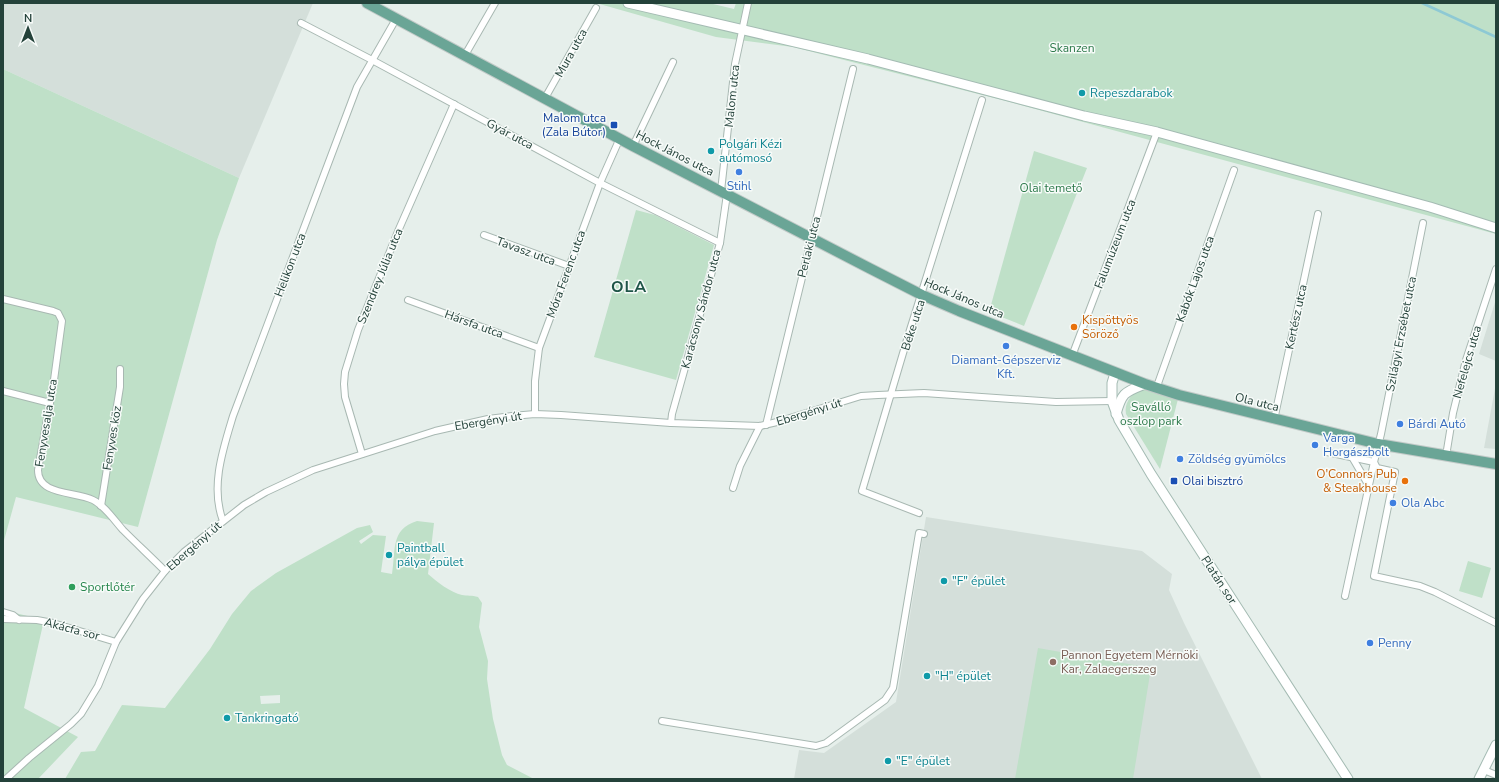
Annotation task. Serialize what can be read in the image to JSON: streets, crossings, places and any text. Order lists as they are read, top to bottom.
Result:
{
  "streets": {
    "main road": ["Hock János utca", "Ola utca"],
    "street": [
      "Mura utca",
      "Malom utca",
      "Gyár utca",
      "Falumúzeum utca",
      "Perlaki utca",
      "Tavasz utca",
      "Helikon utca",
      "Móra Ferenc utca",
      "Szendrey Júlia utca",
      "Kabók Lajos utca",
      "Karácsony Sándor utca",
      "Kertész utca",
      "Hársfa utca",
      "Béke utca",
      "Szilágyi Erzsébet utca",
      "Nefelejcs utca",
      "Ebergényi út",
      "Fenyvesalja utca",
      "Fenyves köz",
      "Platán sor",
      "Akácfa sor"
    ]
  },
  "crossings": [
    ["Mura utca", "Hock János utca"],
    ["Malom utca", "Hock János utca"],
    ["Malom utca", "Karácsony Sándor utca"],
    ["Gyár utca", "Helikon utca"],
    ["Gyár utca", "Móra Ferenc utca"],
    ["Gyár utca", "Szendrey Júlia utca"],
    ["Gyár utca", "Karácsony Sándor utca"],
    ["Hock János utca", "Perlaki utca"],
    ["Hock János utca", "Helikon utca"],
    ["Hock János utca", "Móra Ferenc utca"],
    ["Hock János utca", "Karácsony Sándor utca"],
    ["Hock János utca", "Béke utca"],
    ["Hock János utca", "Ola utca"],
    ["Falumúzeum utca", "Ola utca"],
    ["Perlaki utca", "Ebergényi út"],
    ["Tavasz utca", "Móra Ferenc utca"],
    ["Helikon utca", "Ebergényi út"],
    ["Móra Ferenc utca", "Hársfa utca"],
    ["Móra Ferenc utca", "Ebergényi út"],
    ["Szendrey Júlia utca", "Ebergényi út"],
    ["Kabók Lajos utca", "Ola utca"],
    ["Karácsony Sándor utca", "Ebergényi út"],
    ["Kertész utca", "Ola utca"],
    ["Béke utca", "Ebergényi út"],
    ["Szilágyi Erzsébet utca", "Ola utca"],
    ["Nefelejcs utca", "Ola utca"],
    ["Ola utca", "Platán sor"],
    ["Ebergényi út", "Fenyvesalja utca"],
    ["Ebergényi út", "Platán sor"],
    ["Ebergényi út", "Akácfa sor"],
    ["Fenyvesalja utca", "Fenyves köz"]
  ],
  "districts": ["OLA"],
  "parks": ["Skanzen", "Olai temető", "Saválló oszlop park"],
  "places": {
    "other": [
      "Repeszdarabok",
      "Polgári Kézi autómosó",
      "Stihl",
      "Kispöttyös Söröző",
      "Diamant-Gépszerviz Kft.",
      "Bárdi Autó",
      "Varga Horgászbolt",
      "Zöldség gyümölcs",
      "O'Connors Pub & Steakhouse",
      "Ola Abc",
      "Paintball pálya épület",
      "\"F\" épület",
      "Sportlőtér",
      "Penny",
      "Pannon Egyetem Mérnöki Kar, Zalaegerszeg",
      "\"H\" épület",
      "Tankringató",
      "\"E\" épület"
    ],
    "transit": ["Malom utca (Zala Bútor)", "Olai bisztró"]
  },
  "north": "top"
}
